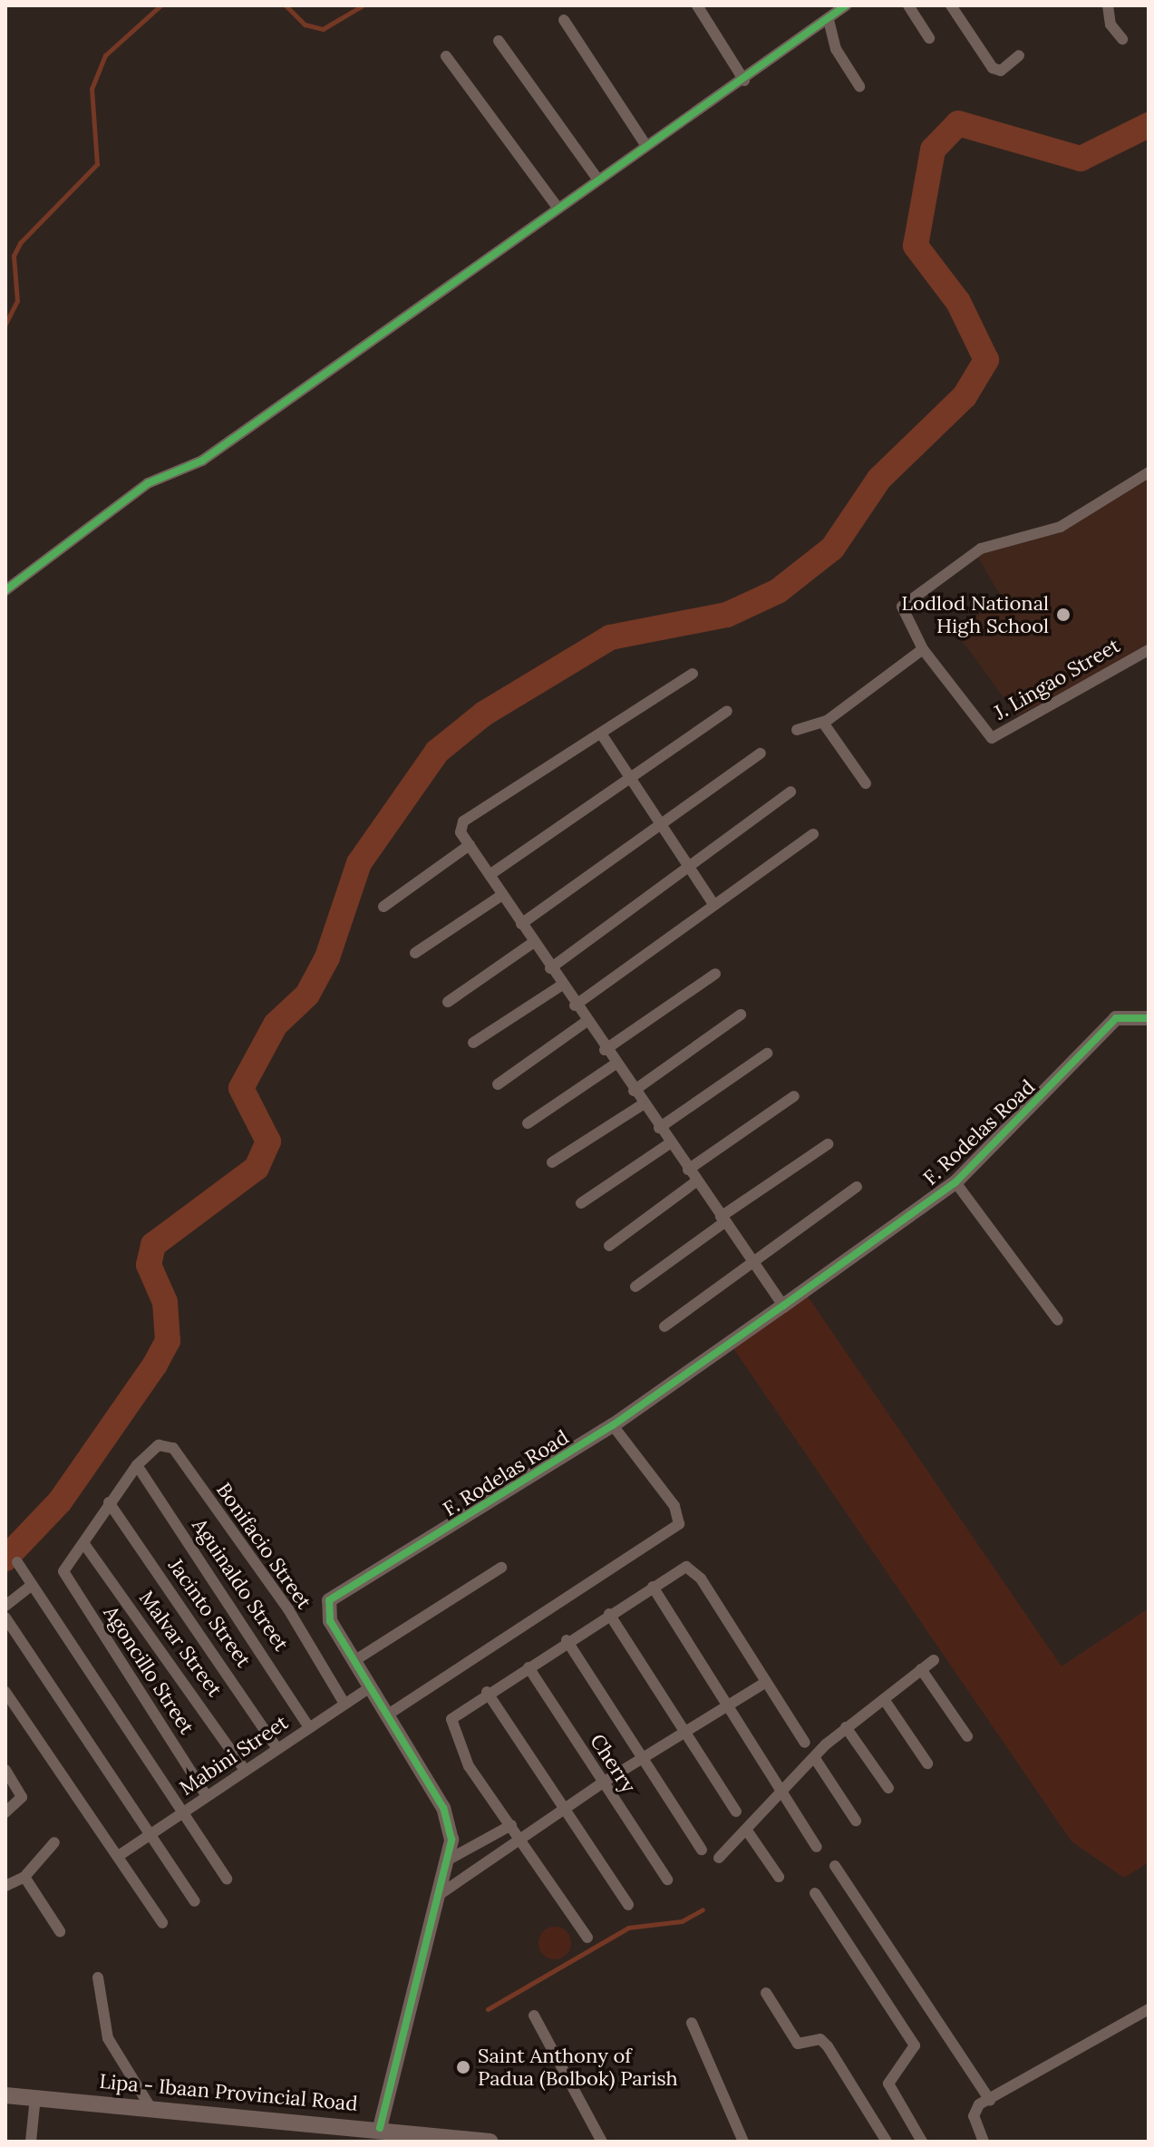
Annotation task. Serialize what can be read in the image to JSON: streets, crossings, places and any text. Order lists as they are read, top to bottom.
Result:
{
  "streets": {
    "main road": ["Lipa - Ibaan Provincial Road"],
    "street": [
      "J. Lingao Street",
      "F. Rodelas Road",
      "Bonifacio Street",
      "Aguinaldo Street",
      "Jacinto Street",
      "Malvar Street",
      "Agoncillo Street",
      "Mabini Street",
      "Cherry"
    ]
  },
  "crossings": [
    ["F. Rodelas Road", "Mabini Street"],
    ["F. Rodelas Road", "Lipa - Ibaan Provincial Road"],
    ["Bonifacio Street", "Aguinaldo Street"],
    ["Bonifacio Street", "Mabini Street"],
    ["Aguinaldo Street", "Mabini Street"],
    ["Jacinto Street", "Mabini Street"],
    ["Malvar Street", "Agoncillo Street"],
    ["Malvar Street", "Mabini Street"],
    ["Agoncillo Street", "Mabini Street"]
  ],
  "places": ["Lodlod National High School", "Saint Anthony of Padua (Bolbok) Parish"]
}
